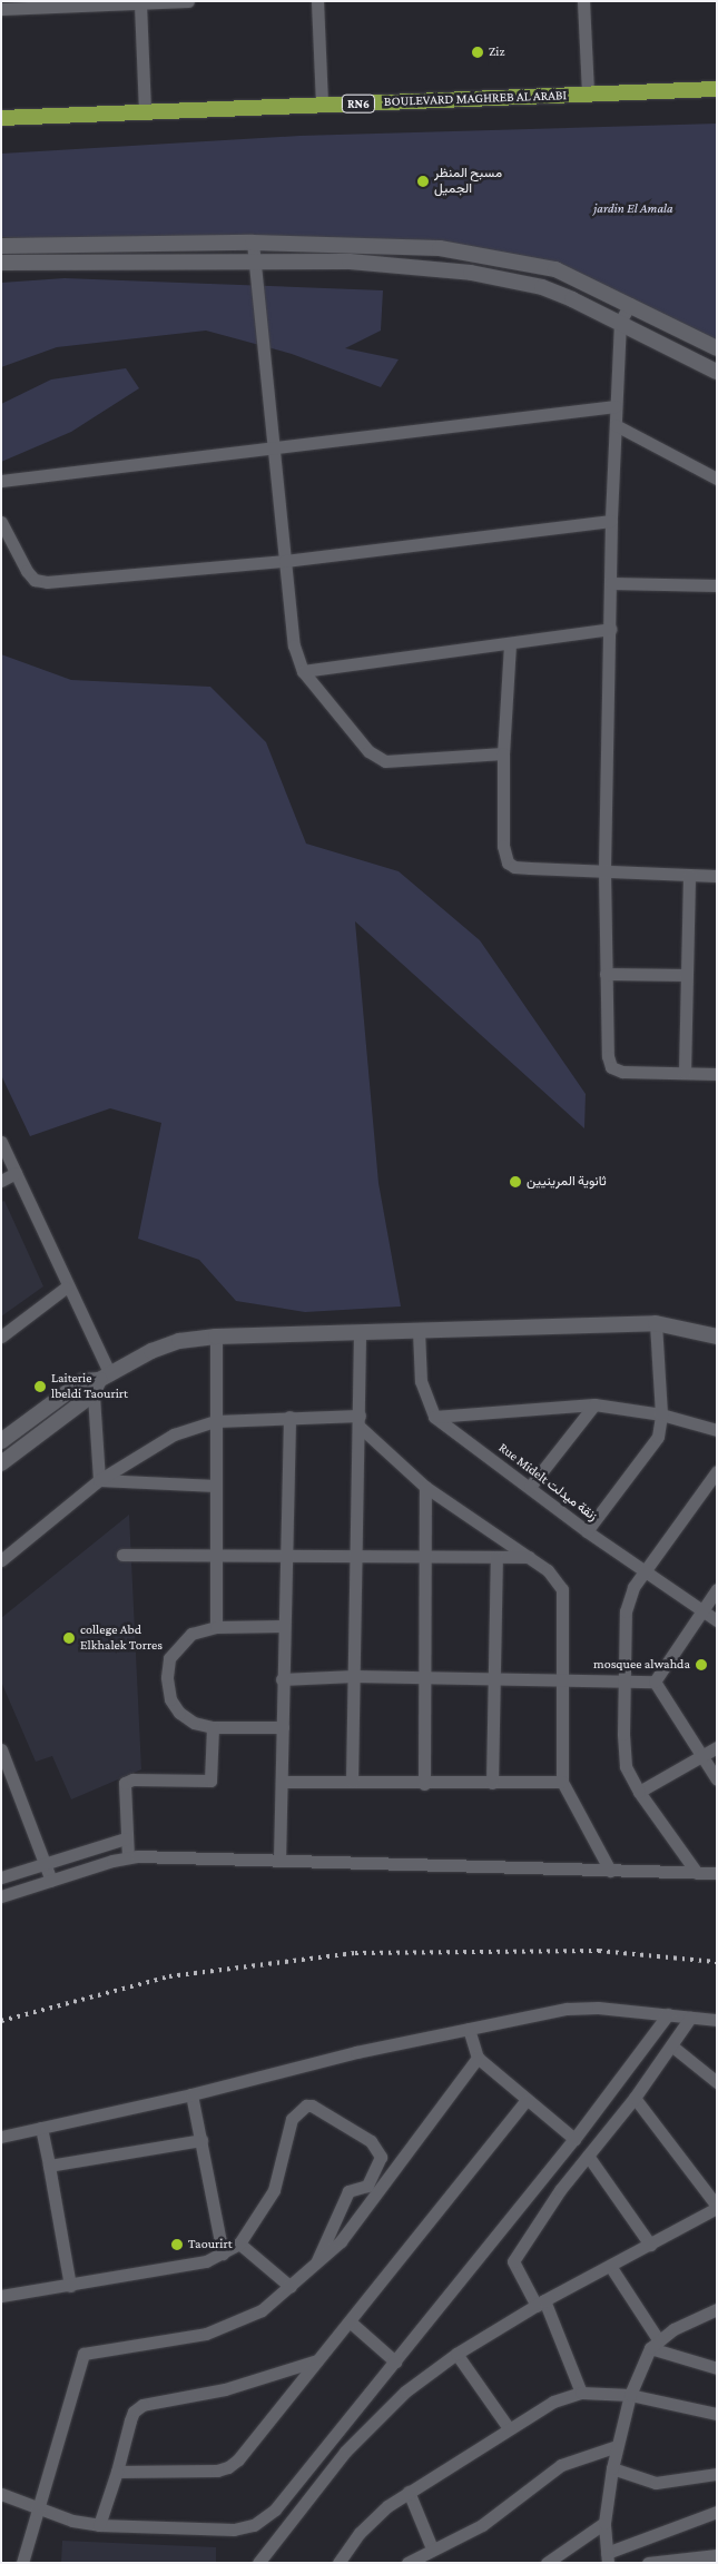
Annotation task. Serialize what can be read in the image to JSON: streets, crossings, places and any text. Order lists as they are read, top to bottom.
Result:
{
  "streets": {
    "main road": ["BOULEVARD MAGHREB AL ARABI", "RN6"],
    "street": ["Rue Midelt زنقة ميدلت"]
  },
  "parks": ["jardin El Amala"],
  "places": [
    "Ziz",
    "مسبح المنظر الجميل",
    "ثانوية المرينيين",
    "Laiterie lbeldi Taourirt",
    "college Abd Elkhalek Torres",
    "mosquee alwahda",
    "Taourirt"
  ]
}
